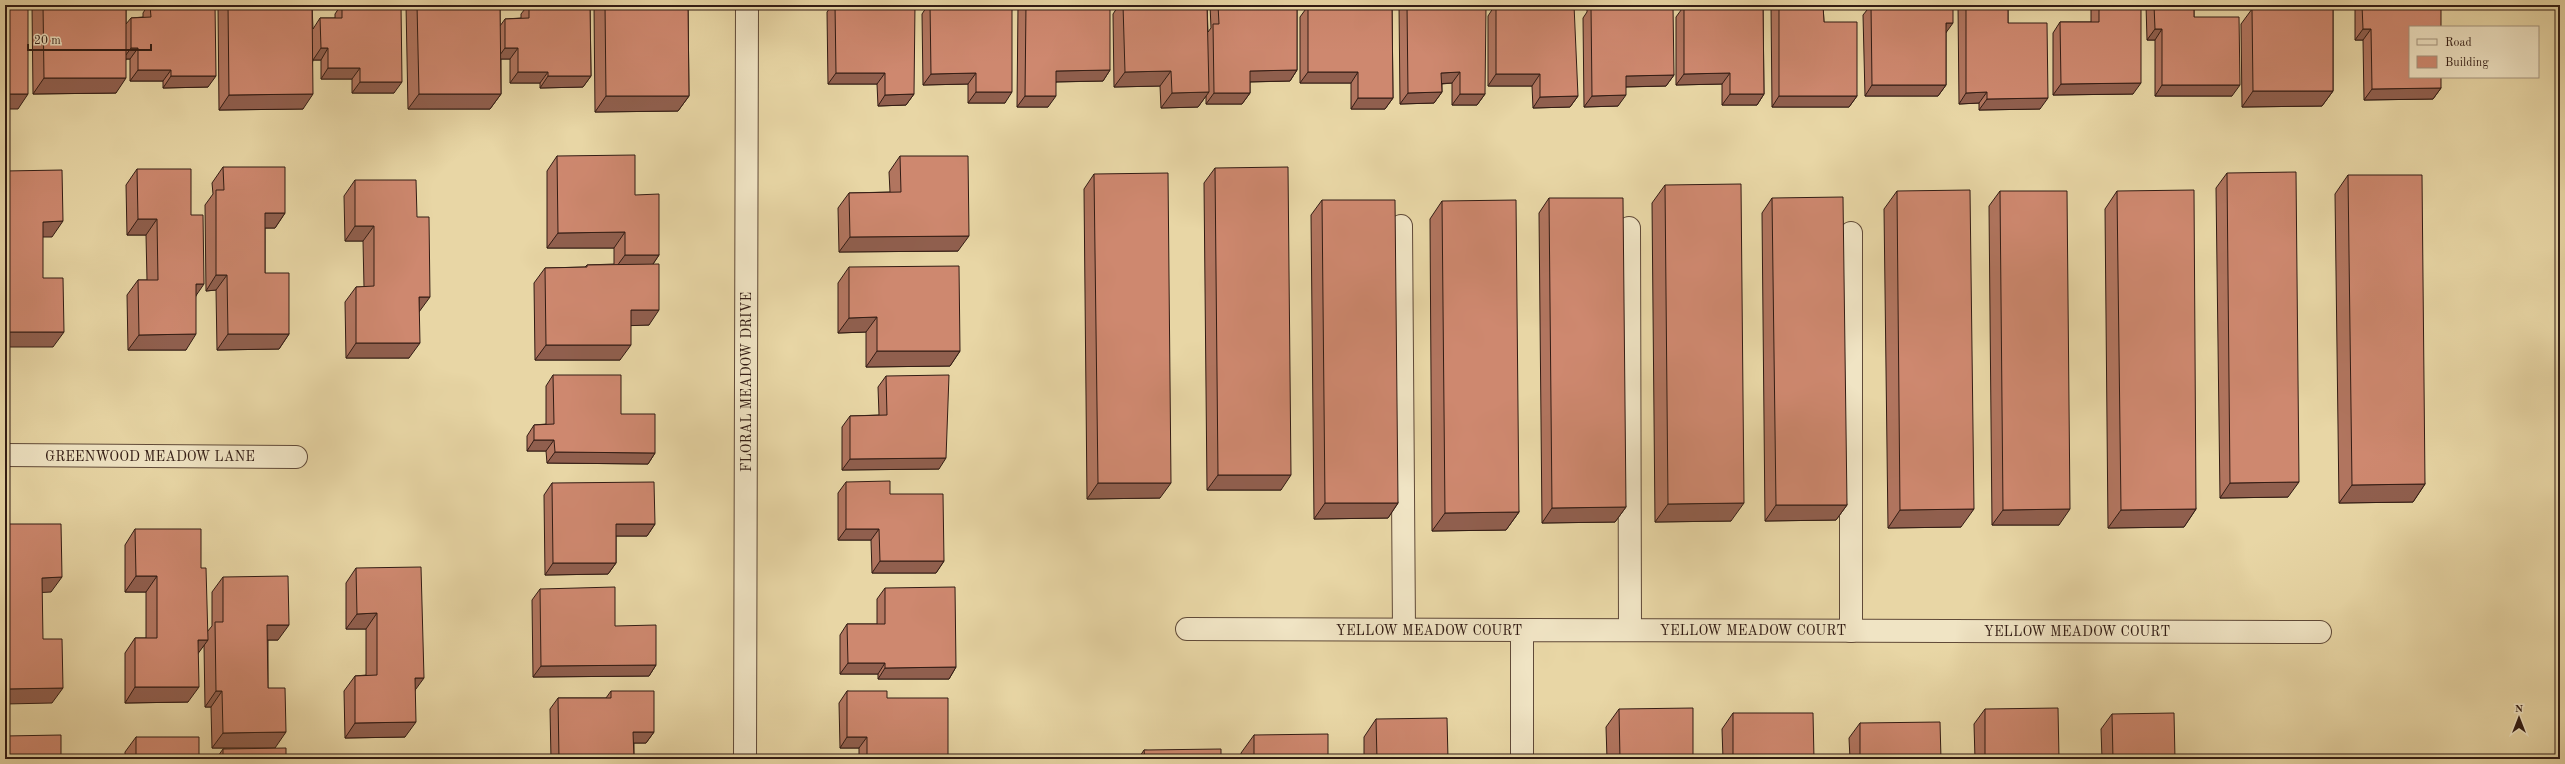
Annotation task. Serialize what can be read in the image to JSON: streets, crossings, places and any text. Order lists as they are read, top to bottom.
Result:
{
  "streets": {
    "street": ["FLORAL MEADOW DRIVE", "GREENWOOD MEADOW LANE", "YELLOW MEADOW COURT"]
  },
  "legend": ["Road", "Building"],
  "scale_bar": "20 m",
  "north": "top"
}
